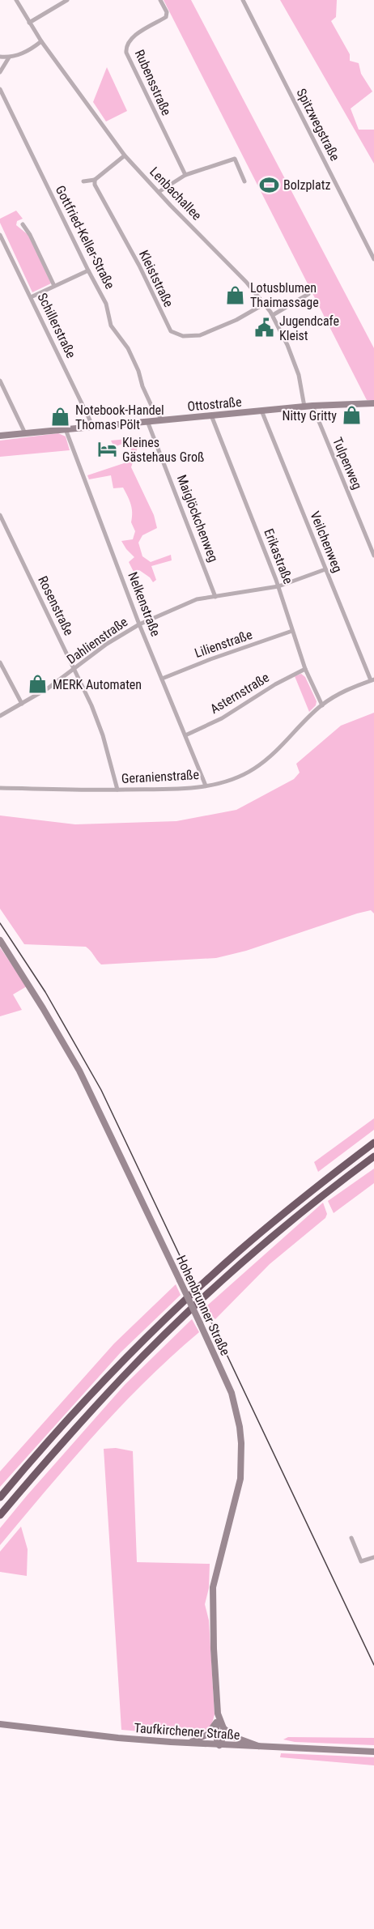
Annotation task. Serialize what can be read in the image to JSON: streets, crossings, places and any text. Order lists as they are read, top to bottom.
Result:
{
  "streets": {
    "street": [
      "Rubensstraße",
      "Spitzwegstraße",
      "Lenbachallee",
      "Gottfried-Keller-Straße",
      "Kleiststraße",
      "Schillerstraße",
      "Ottostraße",
      "Tulpenweg",
      "Maiglöckchenweg",
      "Veilchenweg",
      "Erikastraße",
      "Nelkenstraße",
      "Rosenstraße",
      "Dahlienstraße",
      "Lilienstraße",
      "Asternstraße",
      "Geranienstraße",
      "Hohenbrunner Straße",
      "Taufkirchener Straße"
    ]
  },
  "crossings": [
    ["Lenbachallee", "Kleiststraße"],
    ["Lenbachallee", "Ottostraße"],
    ["Gottfried-Keller-Straße", "Ottostraße"],
    ["Schillerstraße", "Ottostraße"],
    ["Ottostraße", "Tulpenweg"],
    ["Ottostraße", "Maiglöckchenweg"],
    ["Ottostraße", "Veilchenweg"],
    ["Ottostraße", "Erikastraße"],
    ["Ottostraße", "Nelkenstraße"],
    ["Maiglöckchenweg", "Dahlienstraße"],
    ["Veilchenweg", "Dahlienstraße"],
    ["Veilchenweg", "Geranienstraße"],
    ["Erikastraße", "Dahlienstraße"],
    ["Erikastraße", "Lilienstraße"],
    ["Erikastraße", "Asternstraße"],
    ["Erikastraße", "Geranienstraße"],
    ["Nelkenstraße", "Dahlienstraße"],
    ["Nelkenstraße", "Lilienstraße"],
    ["Nelkenstraße", "Asternstraße"],
    ["Nelkenstraße", "Geranienstraße"],
    ["Rosenstraße", "Dahlienstraße"],
    ["Rosenstraße", "Geranienstraße"],
    ["Hohenbrunner Straße", "Taufkirchener Straße"]
  ],
  "places": {
    "sports": ["Bolzplatz"],
    "shop": [
      "Lotusblumen Thaimassage",
      "Nitty Gritty",
      "Notebook-Handel Thomas Pölt",
      "MERK Automaten"
    ],
    "public building": ["Jugendcafe Kleist"],
    "hotel": ["Kleines Gästehaus Groß"]
  }
}
